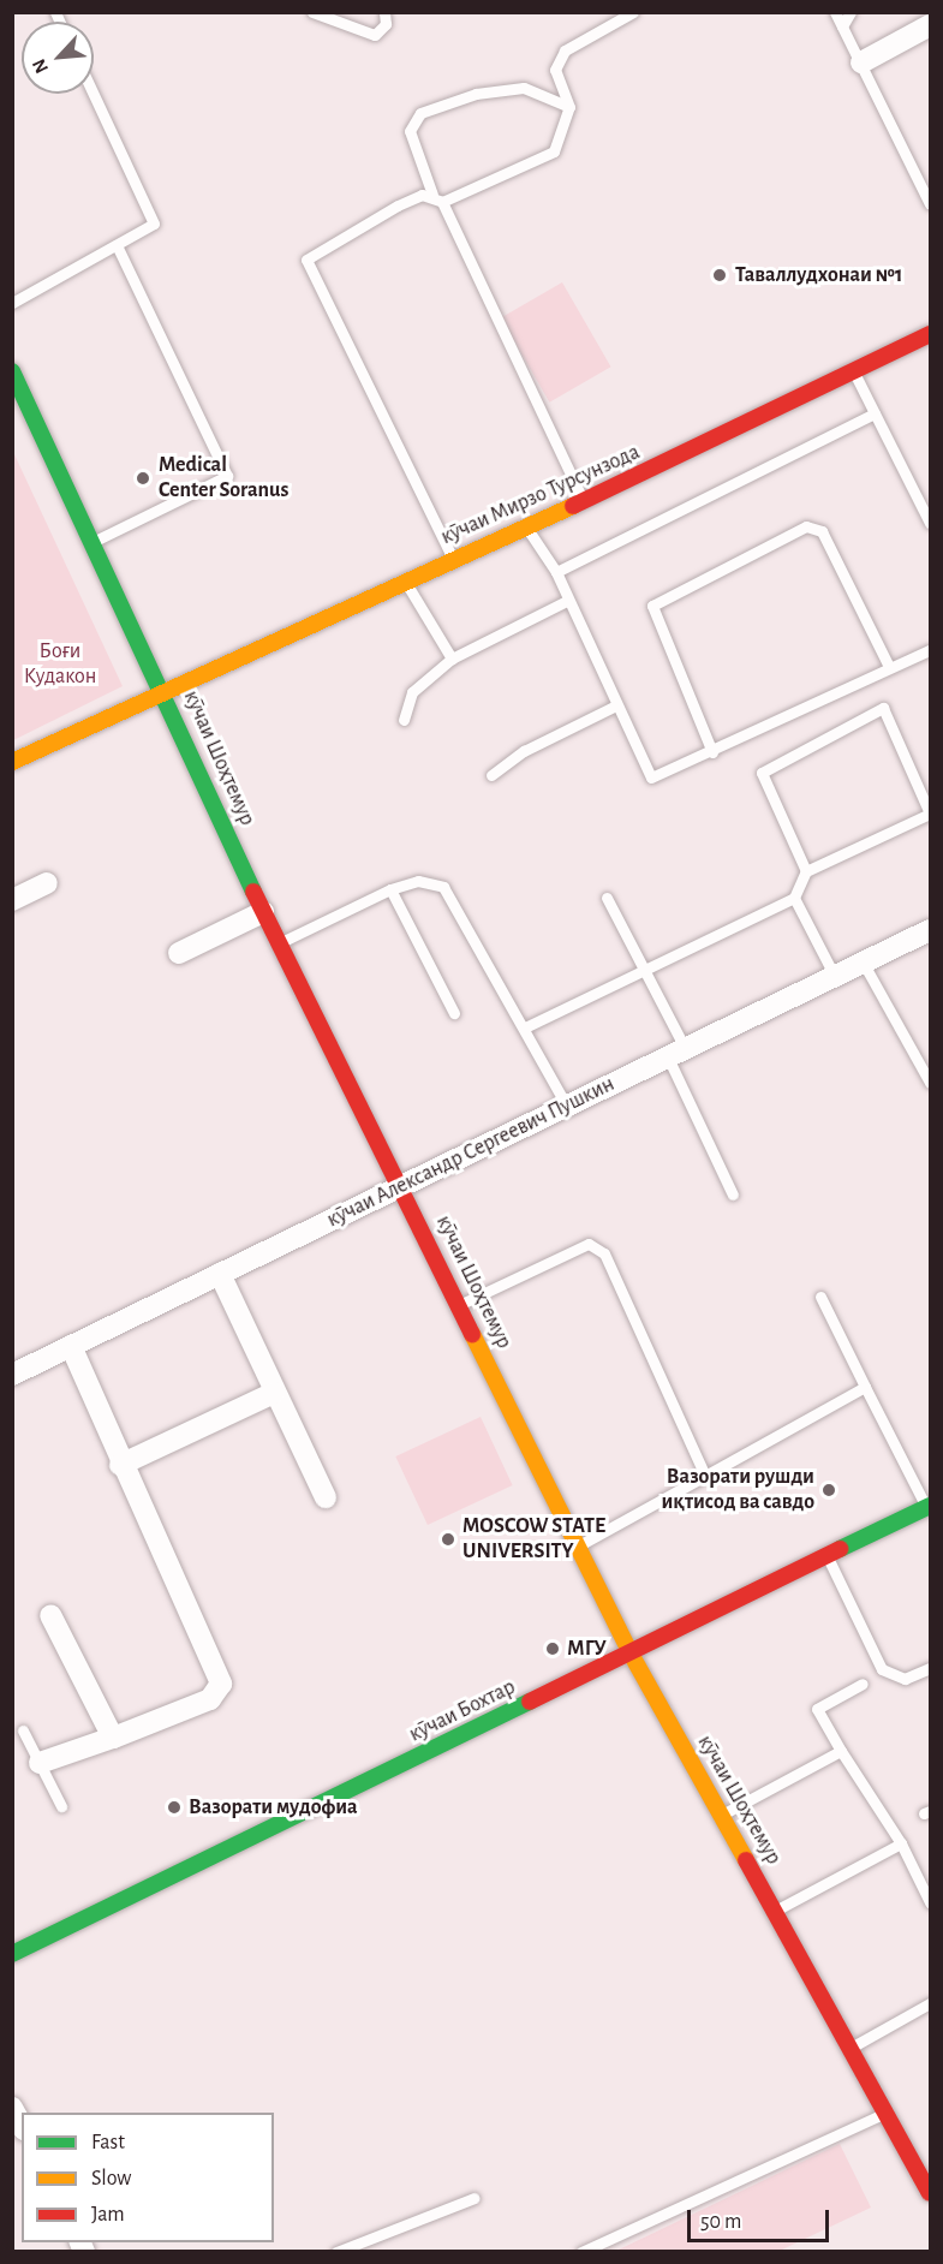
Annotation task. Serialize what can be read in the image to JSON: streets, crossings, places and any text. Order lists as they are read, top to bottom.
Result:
{
  "streets": {
    "main road": ["кӯчаи Мирзо Турсунзода", "кӯчаи Шоҳтемур", "кӯчаи Бохтар"],
    "street": ["кӯчаи Александр Сергеевич Пушкин"]
  },
  "crossings": [
    ["кӯчаи Мирзо Турсунзода", "кӯчаи Шоҳтемур"],
    ["кӯчаи Шоҳтемур", "кӯчаи Александр Сергеевич Пушкин"],
    ["кӯчаи Шоҳтемур", "кӯчаи Бохтар"]
  ],
  "parks": ["Боғи Кудакон"],
  "places": [
    "Таваллудхонаи №1",
    "Medical Center Soranus",
    "Вазорати рушди иқтисод ва савдо",
    "MOSCOW STATE UNIVERSITY",
    "МГУ",
    "Вазорати мудофиа"
  ],
  "legend": ["Fast", "Slow", "Jam"],
  "scale_bar": "50 m",
  "north": "bottom left"
}
